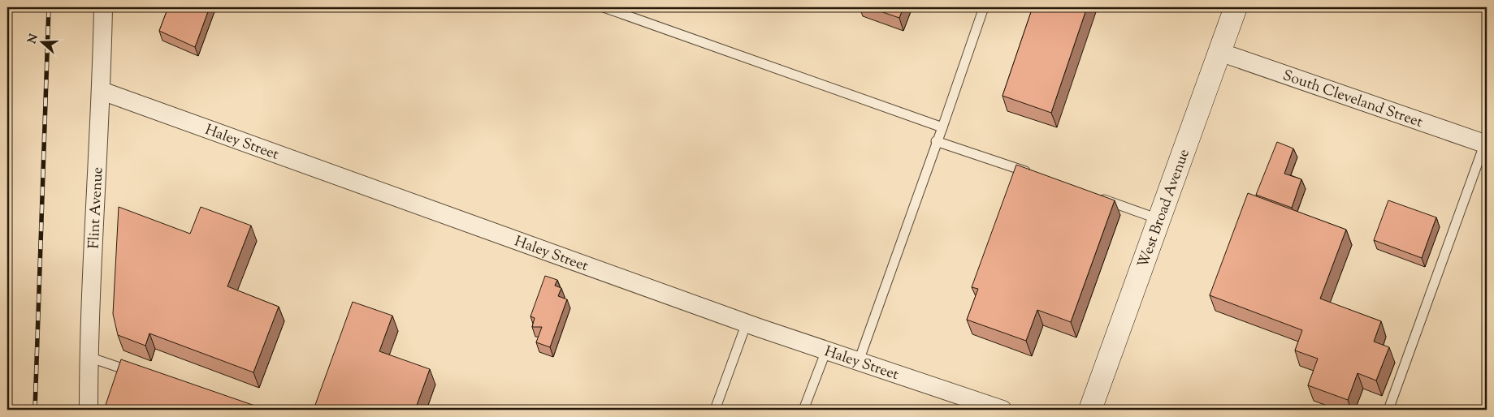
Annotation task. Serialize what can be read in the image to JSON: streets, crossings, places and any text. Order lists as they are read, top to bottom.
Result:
{
  "streets": {
    "main road": ["West Broad Avenue"],
    "street": ["South Cleveland Street", "Haley Street", "Flint Avenue"]
  },
  "crossings": [
    ["South Cleveland Street", "West Broad Avenue"],
    ["Haley Street", "Flint Avenue"]
  ],
  "north": "left"
}
